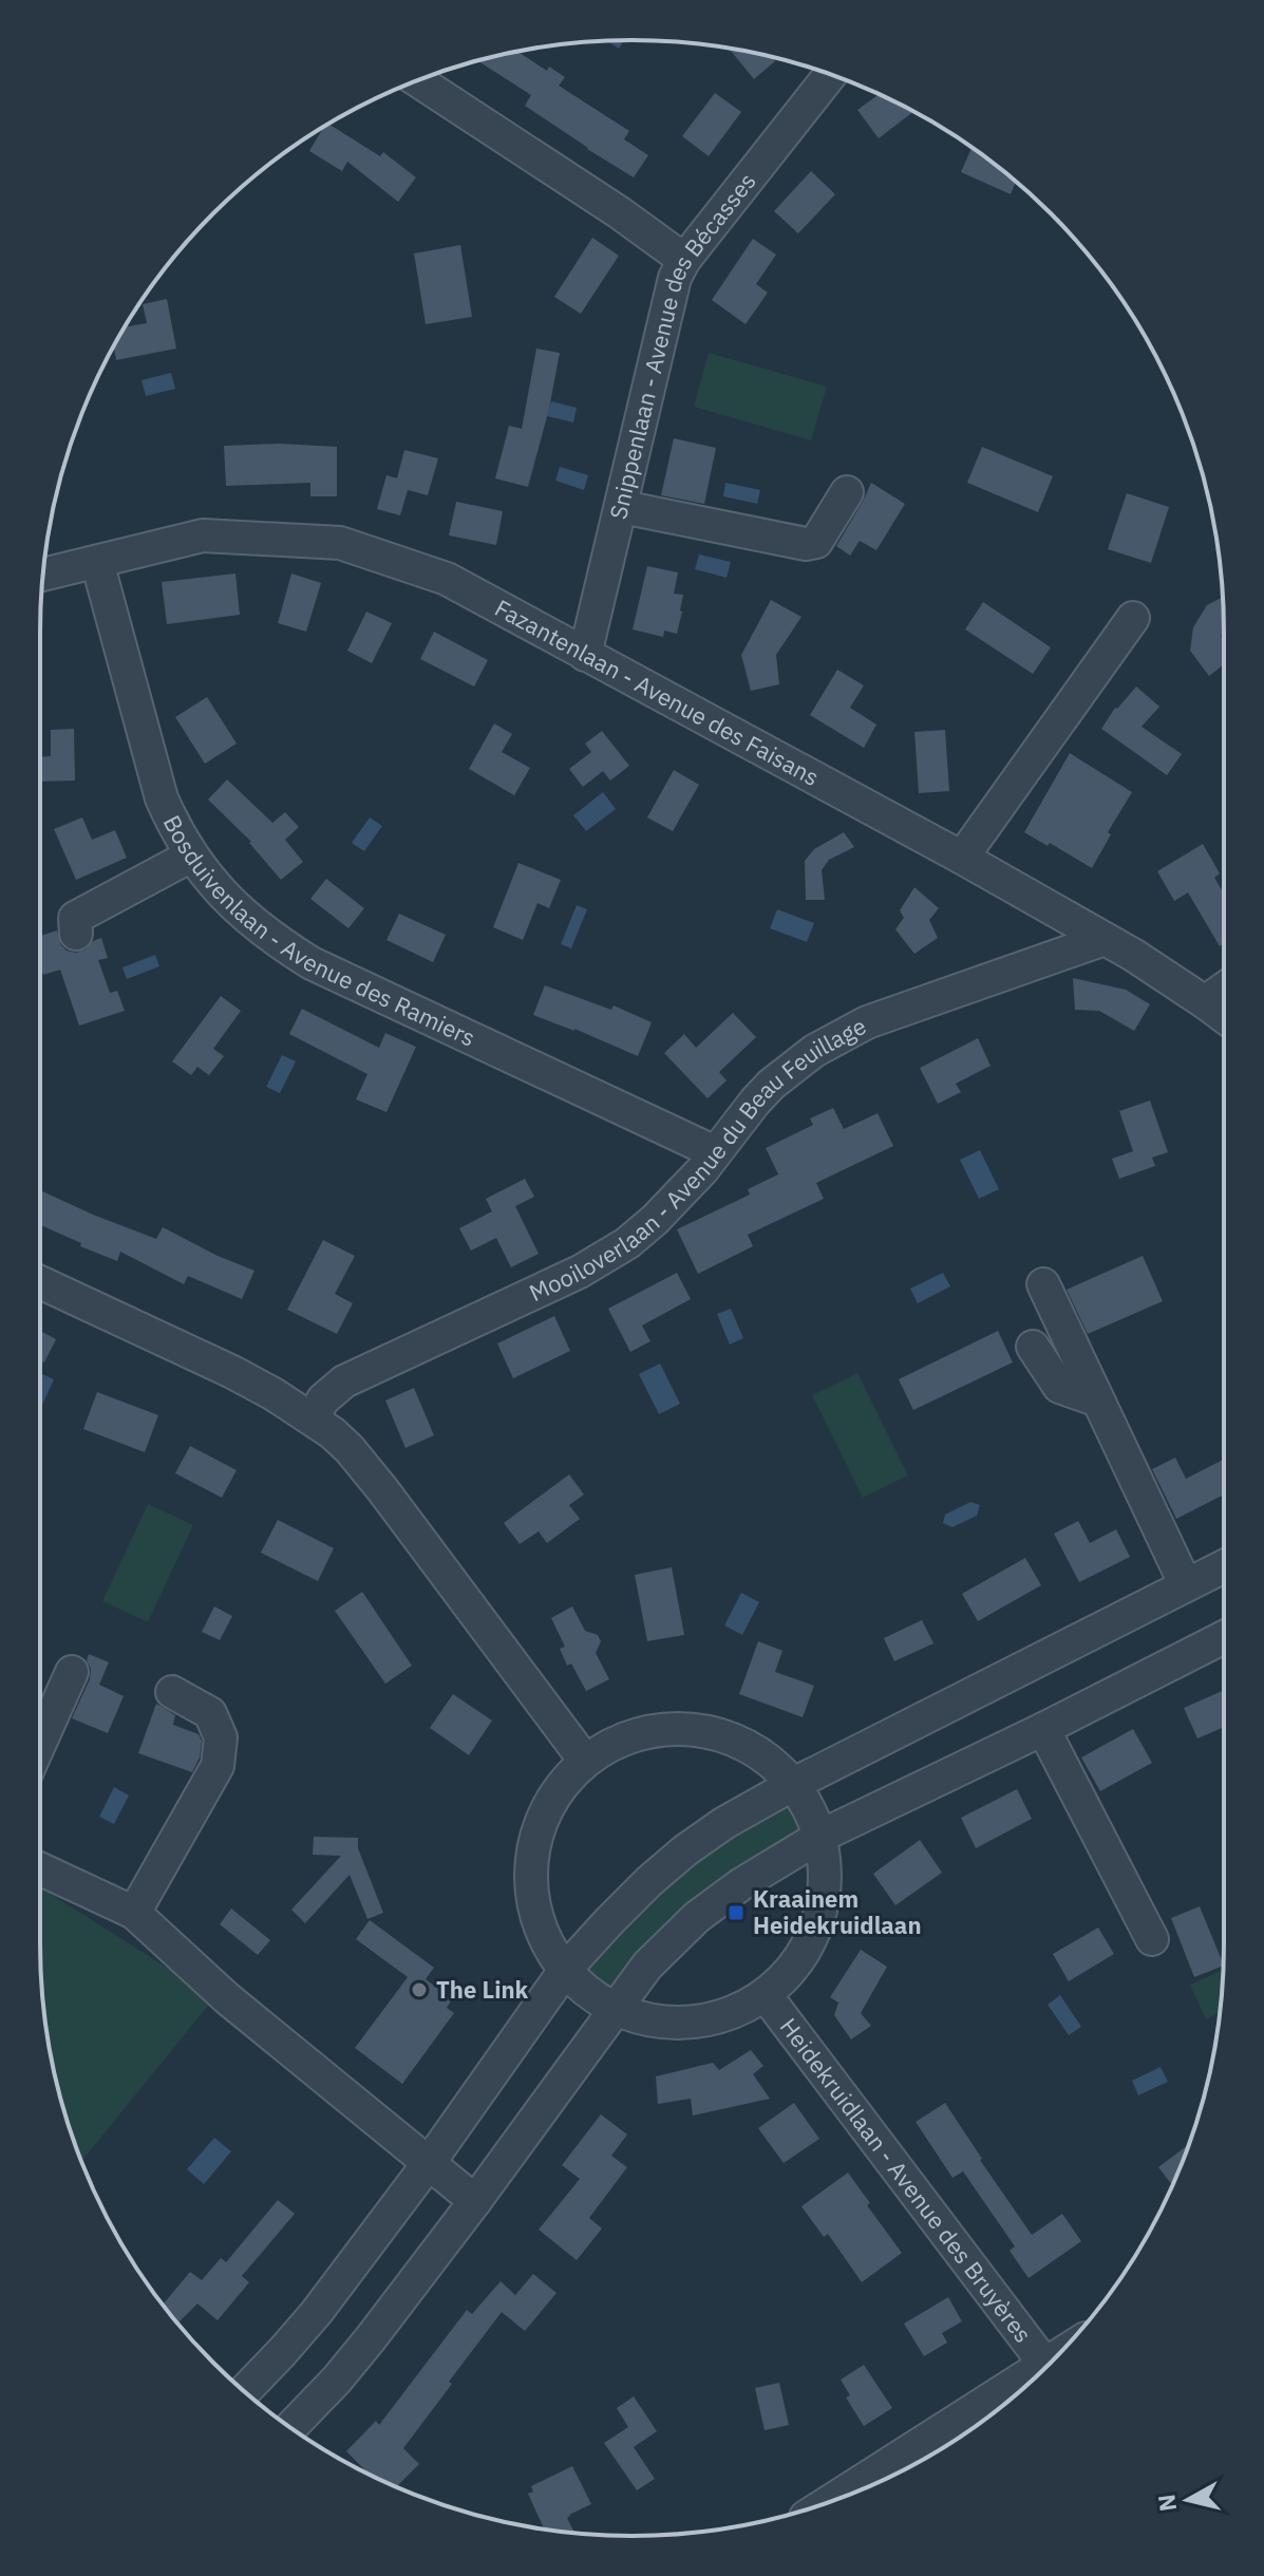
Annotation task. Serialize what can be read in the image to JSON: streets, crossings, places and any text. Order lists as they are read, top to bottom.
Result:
{
  "streets": {
    "street": [
      "Snippenlaan - Avenue des Bécasses",
      "Fazantenlaan - Avenue des Faisans",
      "Bosduivenlaan - Avenue des Ramiers",
      "Mooiloverlaan - Avenue du Beau Feuillage",
      "Heidekruidlaan - Avenue des Bruyères"
    ]
  },
  "crossings": [
    ["Snippenlaan - Avenue des Bécasses", "Fazantenlaan - Avenue des Faisans"],
    ["Fazantenlaan - Avenue des Faisans", "Bosduivenlaan - Avenue des Ramiers"],
    ["Fazantenlaan - Avenue des Faisans", "Mooiloverlaan - Avenue du Beau Feuillage"],
    ["Bosduivenlaan - Avenue des Ramiers", "Mooiloverlaan - Avenue du Beau Feuillage"]
  ],
  "places": {
    "transit": ["Kraainem Heidekruidlaan"],
    "other": ["The Link"]
  },
  "north": "left"
}
